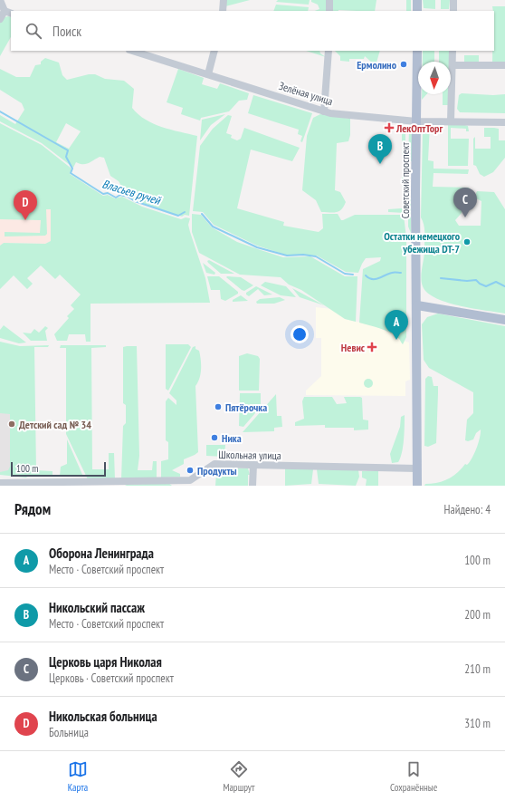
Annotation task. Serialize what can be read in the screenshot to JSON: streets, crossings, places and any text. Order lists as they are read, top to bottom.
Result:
{
  "streets": {
    "main road": ["Советский проспект"],
    "street": ["Зелёная улица", "Школьная улица"]
  },
  "crossings": [
    ["Зелёная улица", "Советский проспект"],
    ["Советский проспект", "Школьная улица"]
  ],
  "water": ["Власьев ручей"],
  "places": {
    "other": [
      "Ермолино",
      "Остатки немецкого убежища DT-7",
      "Пятёрочка",
      "Детский сад № 34",
      "Ника",
      "Продукты"
    ],
    "health": ["ЛекОптТорг", "Невис"]
  },
  "scale_bar": "100 m",
  "north": "bottom",
  "page": {
    "search": "Поиск",
    "pins": [
      "B",
      "C",
      "D",
      "A"
    ],
    "scale": "100 m",
    "heading": ["Рядом", "Найдено: 4"],
    "list": [
      {
        "mark": "A",
        "name": "Оборона Ленинграда",
        "note": "Место · Советский проспект",
        "value": "100 m"
      },
      {
        "mark": "B",
        "name": "Никольский пассаж",
        "note": "Место · Советский проспект",
        "value": "200 m"
      },
      {
        "mark": "C",
        "name": "Церковь царя Николая",
        "note": "Церковь · Советский проспект",
        "value": "210 m"
      },
      {
        "mark": "D",
        "name": "Никольская больница",
        "note": "Больница",
        "value": "310 m"
      }
    ],
    "nav": ["Карта", "Маршрут", "Сохранённые"]
  }
}
